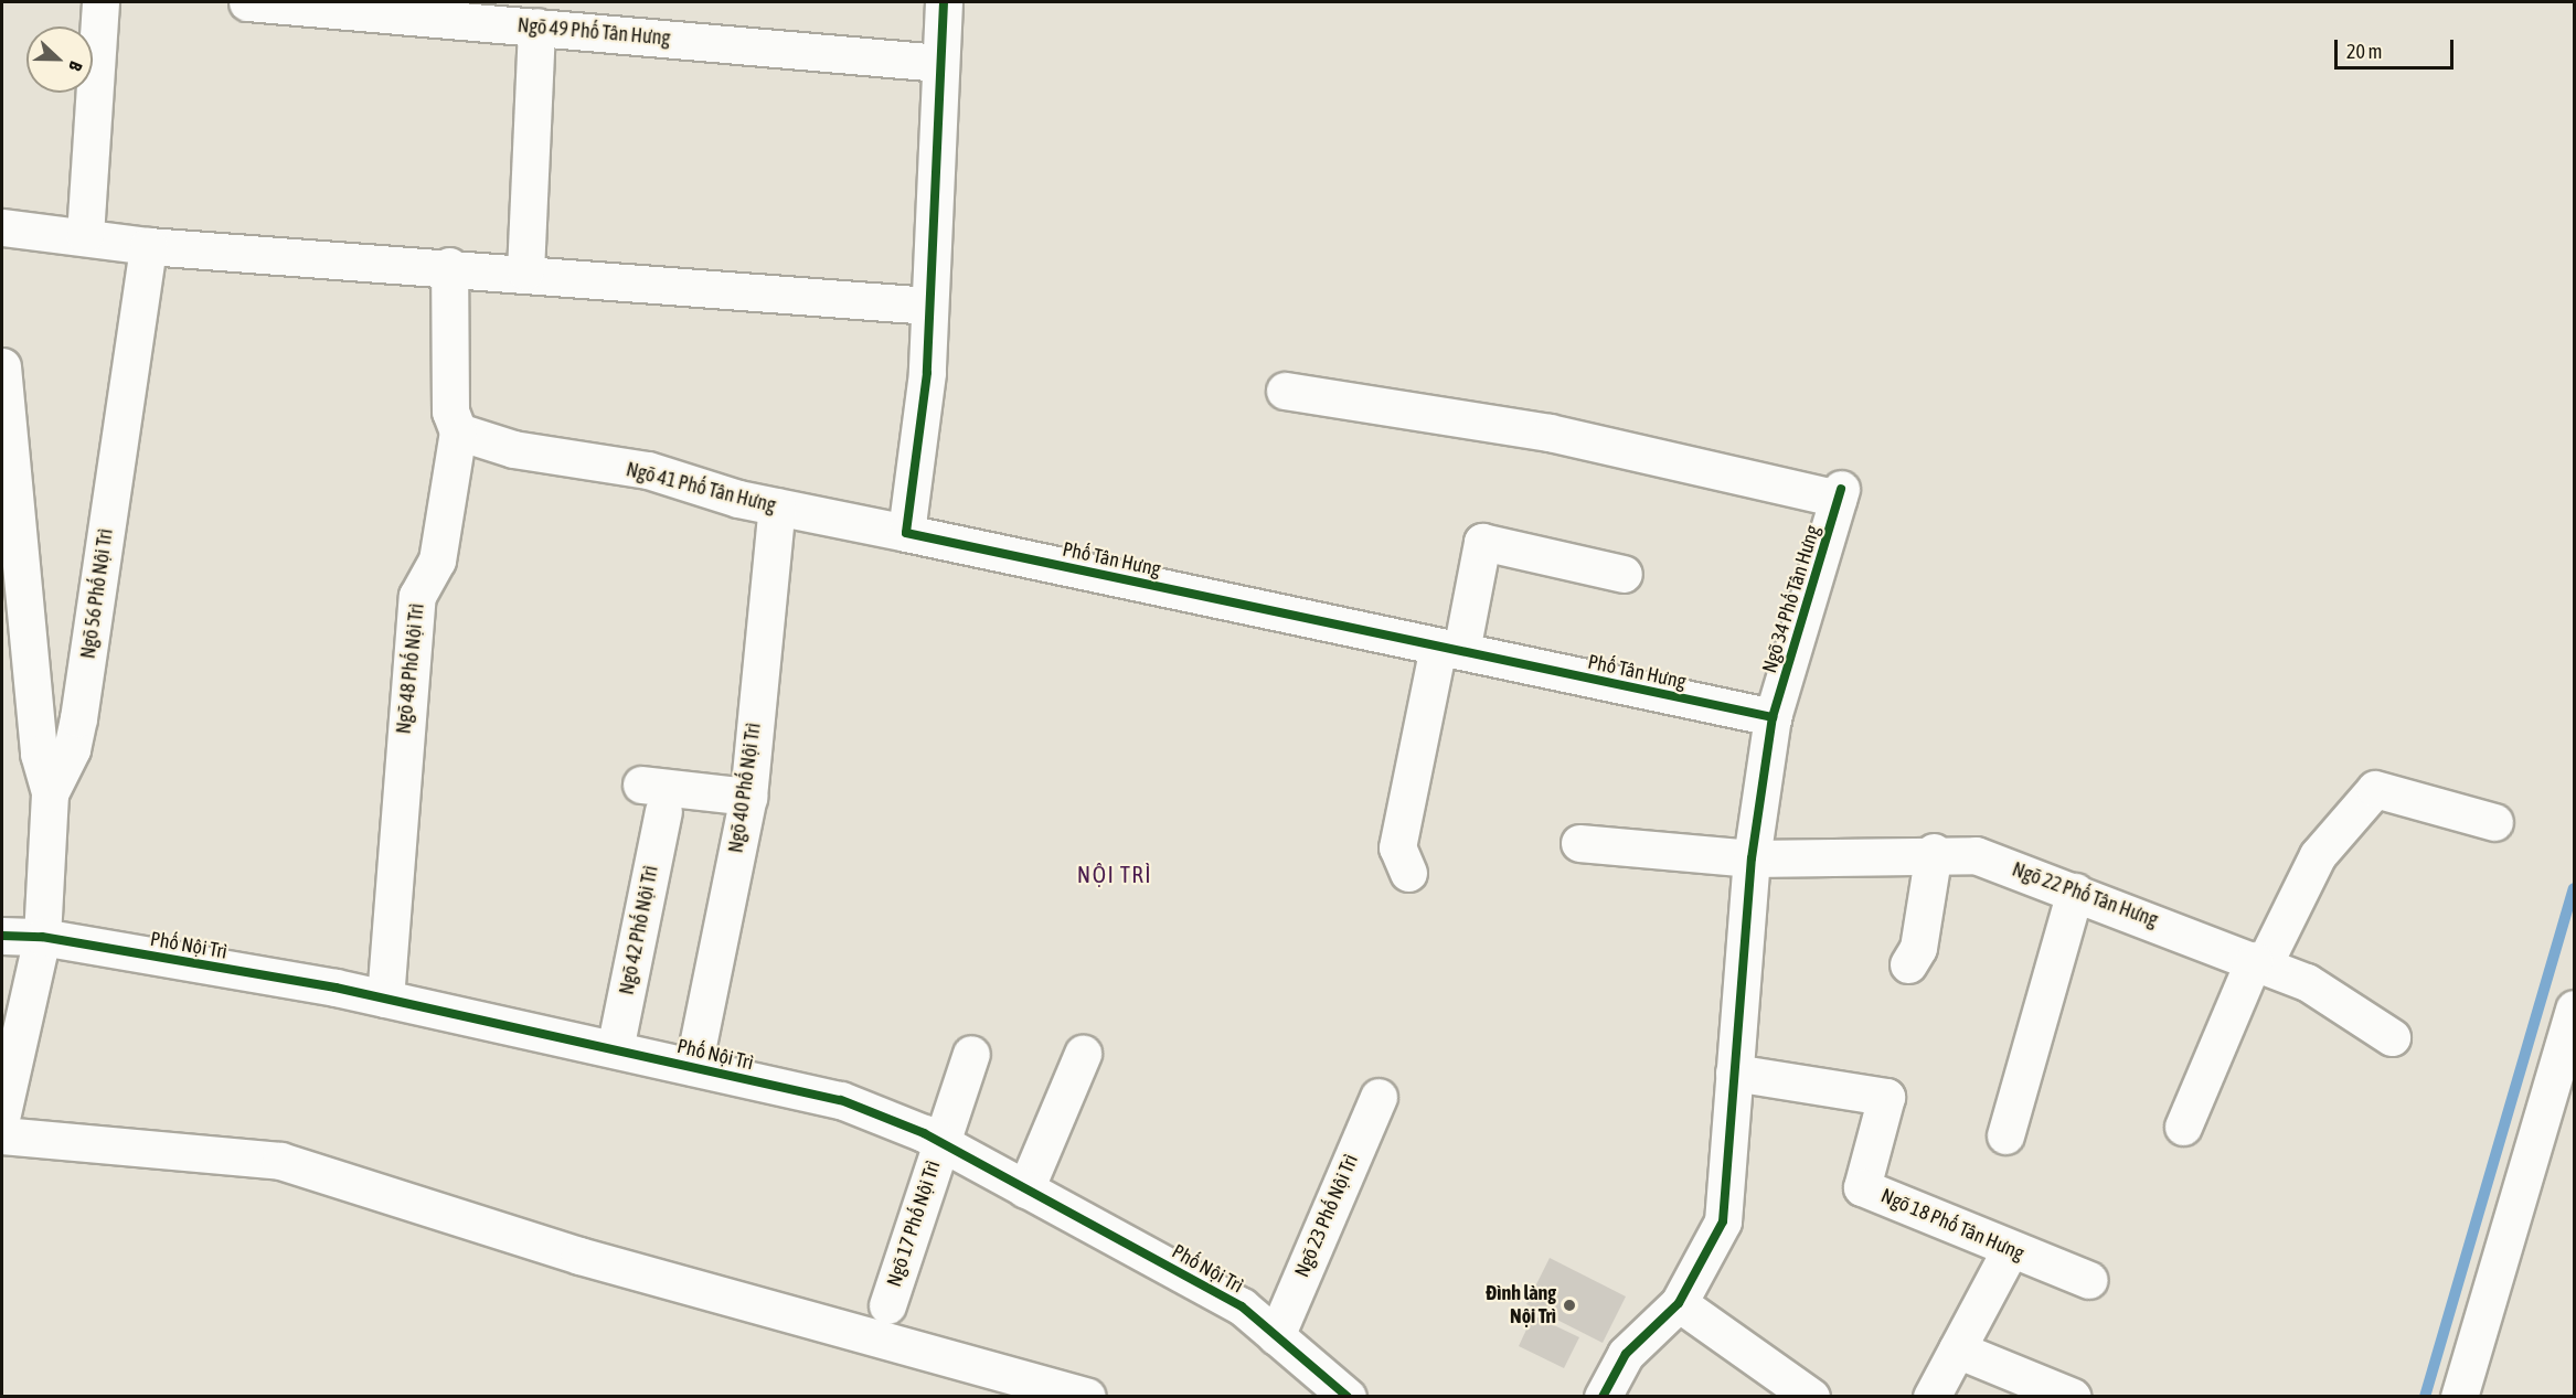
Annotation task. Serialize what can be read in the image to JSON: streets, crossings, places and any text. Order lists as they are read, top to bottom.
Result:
{
  "streets": {
    "street": [
      "Ngõ 49 Phố Tân Hưng",
      "Ngõ 41 Phố Tân Hưng",
      "Phố Tân Hưng",
      "Ngõ 56 Phố Nội Trì",
      "Ngõ 34 Phố Tân Hưng",
      "Ngõ 48 Phố Nội Trì",
      "Ngõ 40 Phố Nội Trì",
      "Ngõ 22 Phố Tân Hưng",
      "Ngõ 42 Phố Nội Trì",
      "Phố Nội Trì",
      "Ngõ 23 Phố Nội Trì",
      "Ngõ 17 Phố Nội Trì",
      "Ngõ 18 Phố Tân Hưng"
    ]
  },
  "crossings": [
    ["Ngõ 41 Phố Tân Hưng", "Phố Tân Hưng"],
    ["Ngõ 41 Phố Tân Hưng", "Ngõ 48 Phố Nội Trì"],
    ["Ngõ 41 Phố Tân Hưng", "Ngõ 40 Phố Nội Trì"],
    ["Phố Tân Hưng", "Ngõ 34 Phố Tân Hưng"],
    ["Ngõ 56 Phố Nội Trì", "Phố Nội Trì"],
    ["Ngõ 34 Phố Tân Hưng", "Ngõ 22 Phố Tân Hưng"],
    ["Ngõ 34 Phố Tân Hưng", "Ngõ 18 Phố Tân Hưng"],
    ["Ngõ 48 Phố Nội Trì", "Phố Nội Trì"],
    ["Ngõ 40 Phố Nội Trì", "Ngõ 42 Phố Nội Trì"],
    ["Ngõ 40 Phố Nội Trì", "Phố Nội Trì"],
    ["Ngõ 42 Phố Nội Trì", "Phố Nội Trì"],
    ["Phố Nội Trì", "Ngõ 23 Phố Nội Trì"],
    ["Phố Nội Trì", "Ngõ 17 Phố Nội Trì"]
  ],
  "districts": ["NỘI TRÌ"],
  "places": ["Đình làng Nội Trì"],
  "scale_bar": "20 m",
  "north": "right"
}
